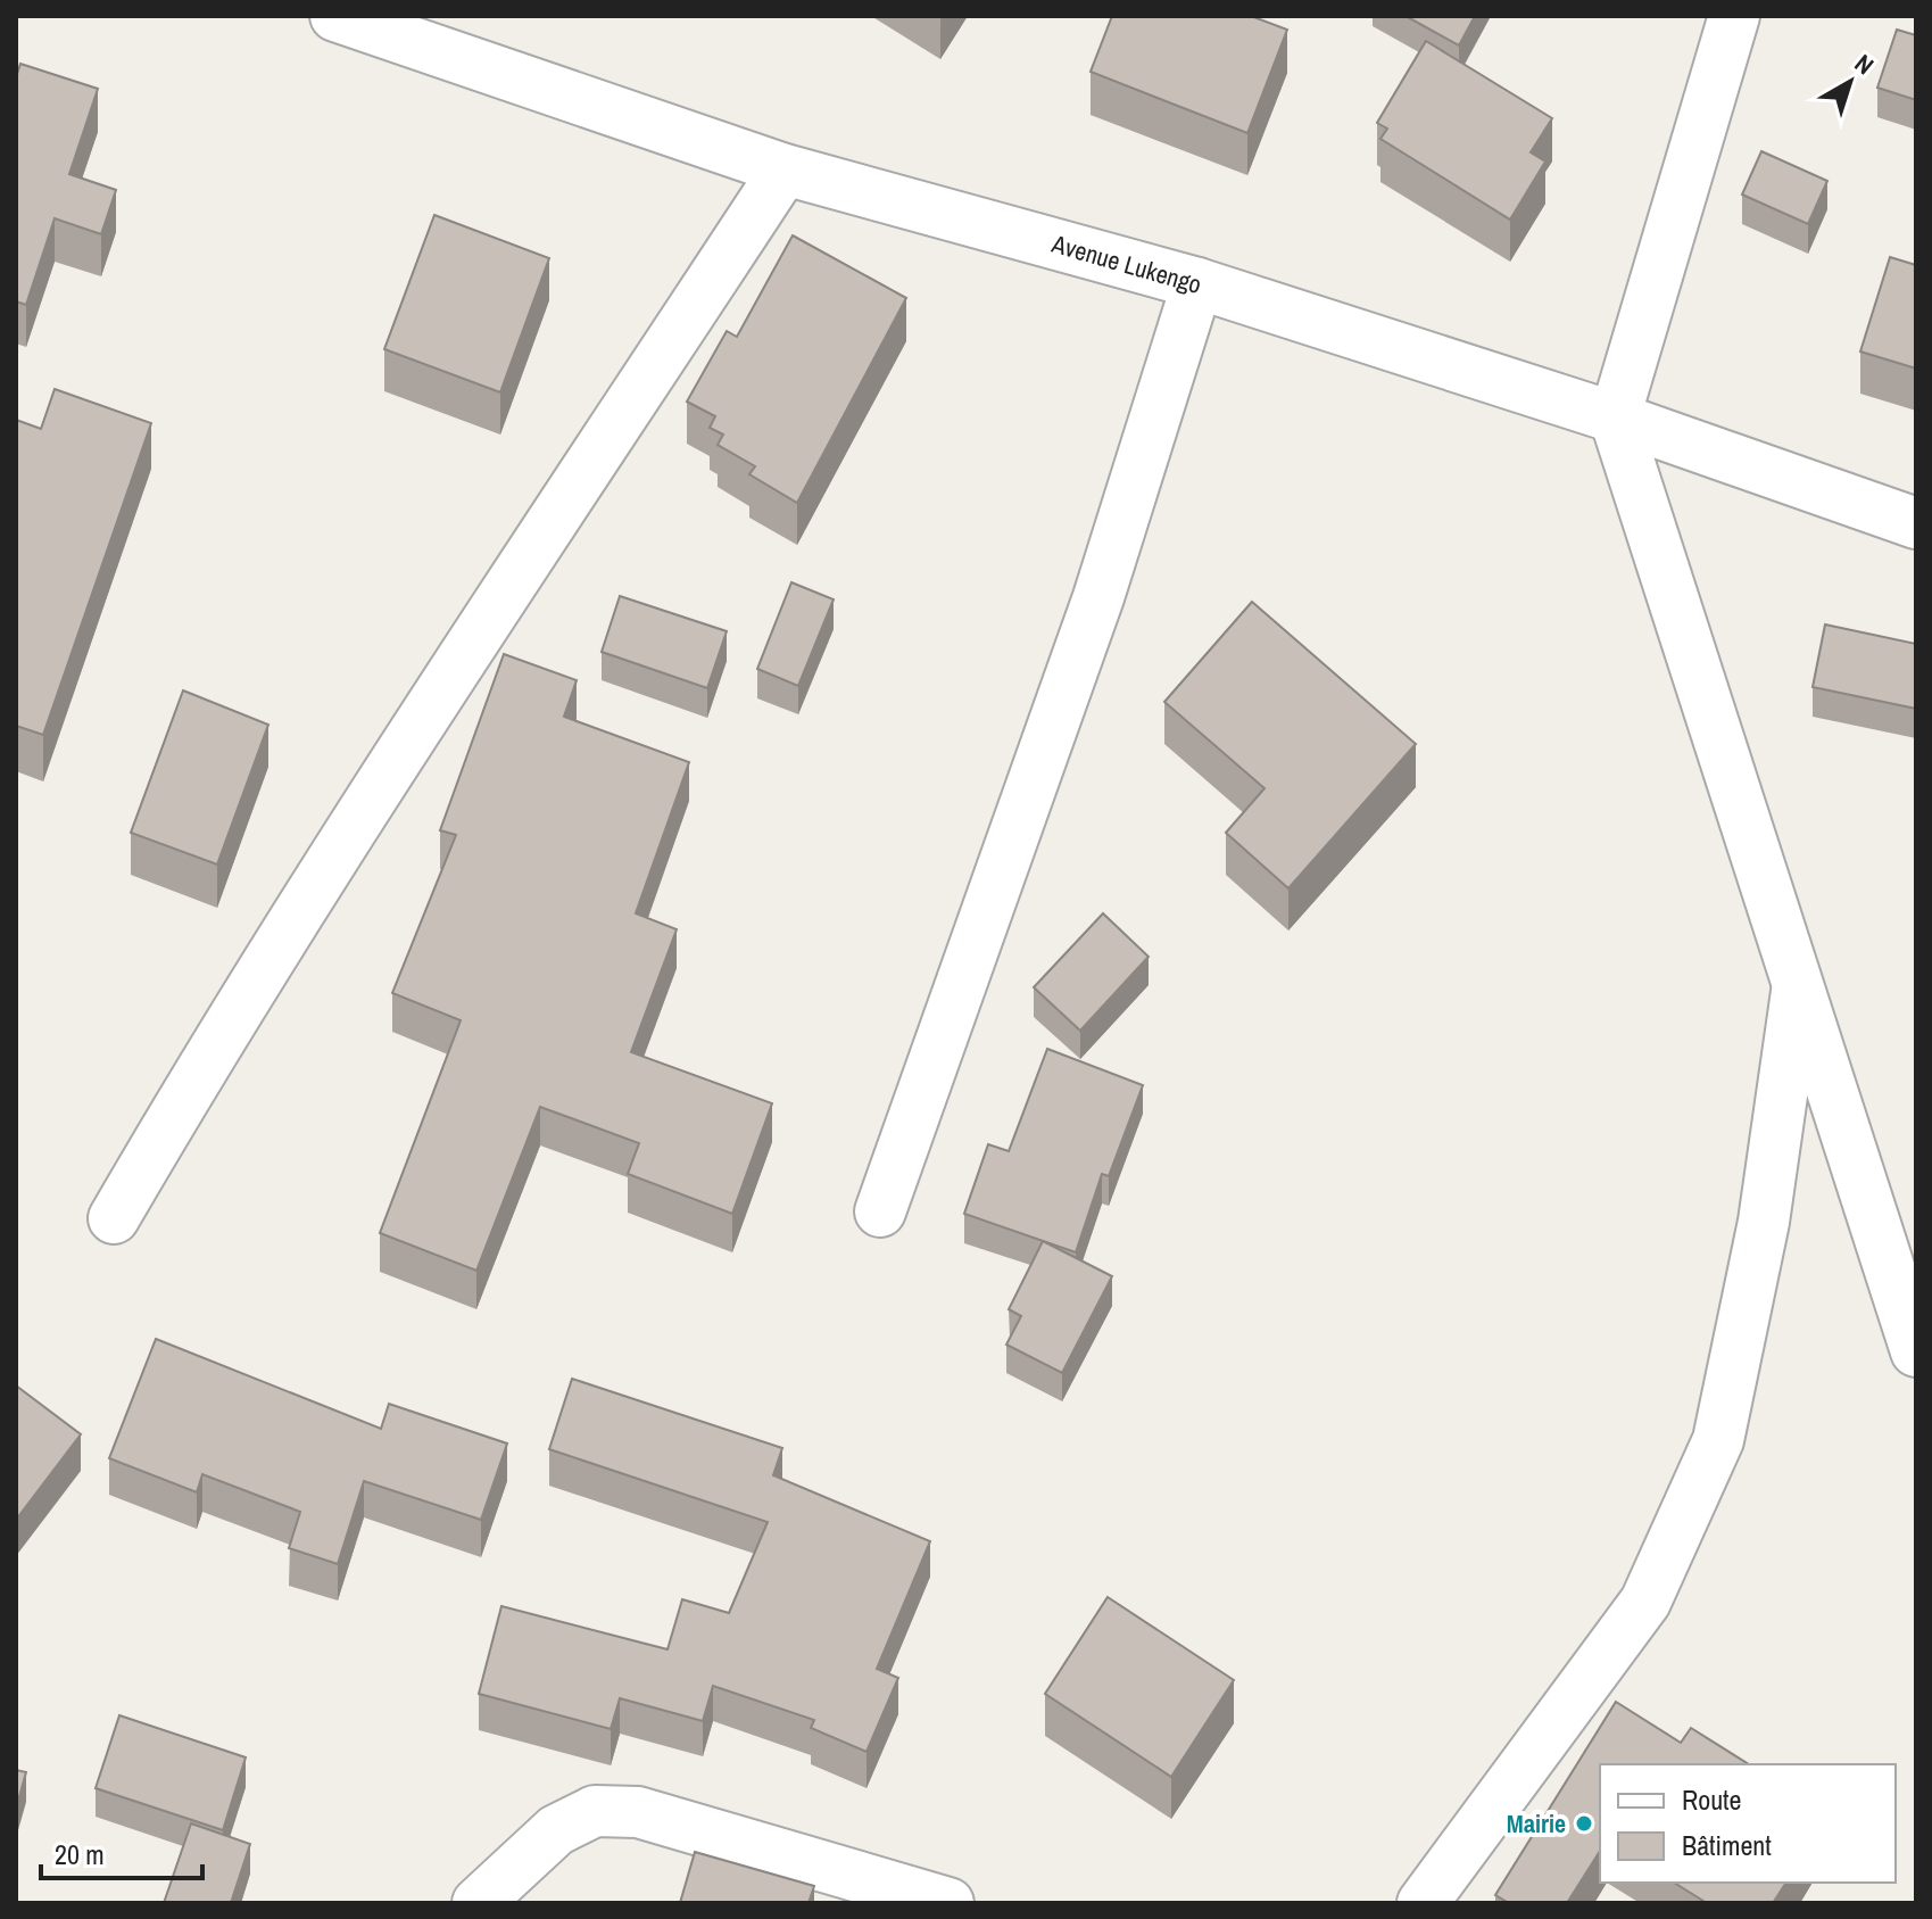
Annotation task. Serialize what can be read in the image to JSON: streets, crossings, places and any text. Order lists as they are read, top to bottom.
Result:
{
  "streets": {
    "street": ["Avenue Lukengo"]
  },
  "places": ["Mairie"],
  "legend": ["Route", "Bâtiment"],
  "scale_bar": "20 m",
  "north": "top right"
}
